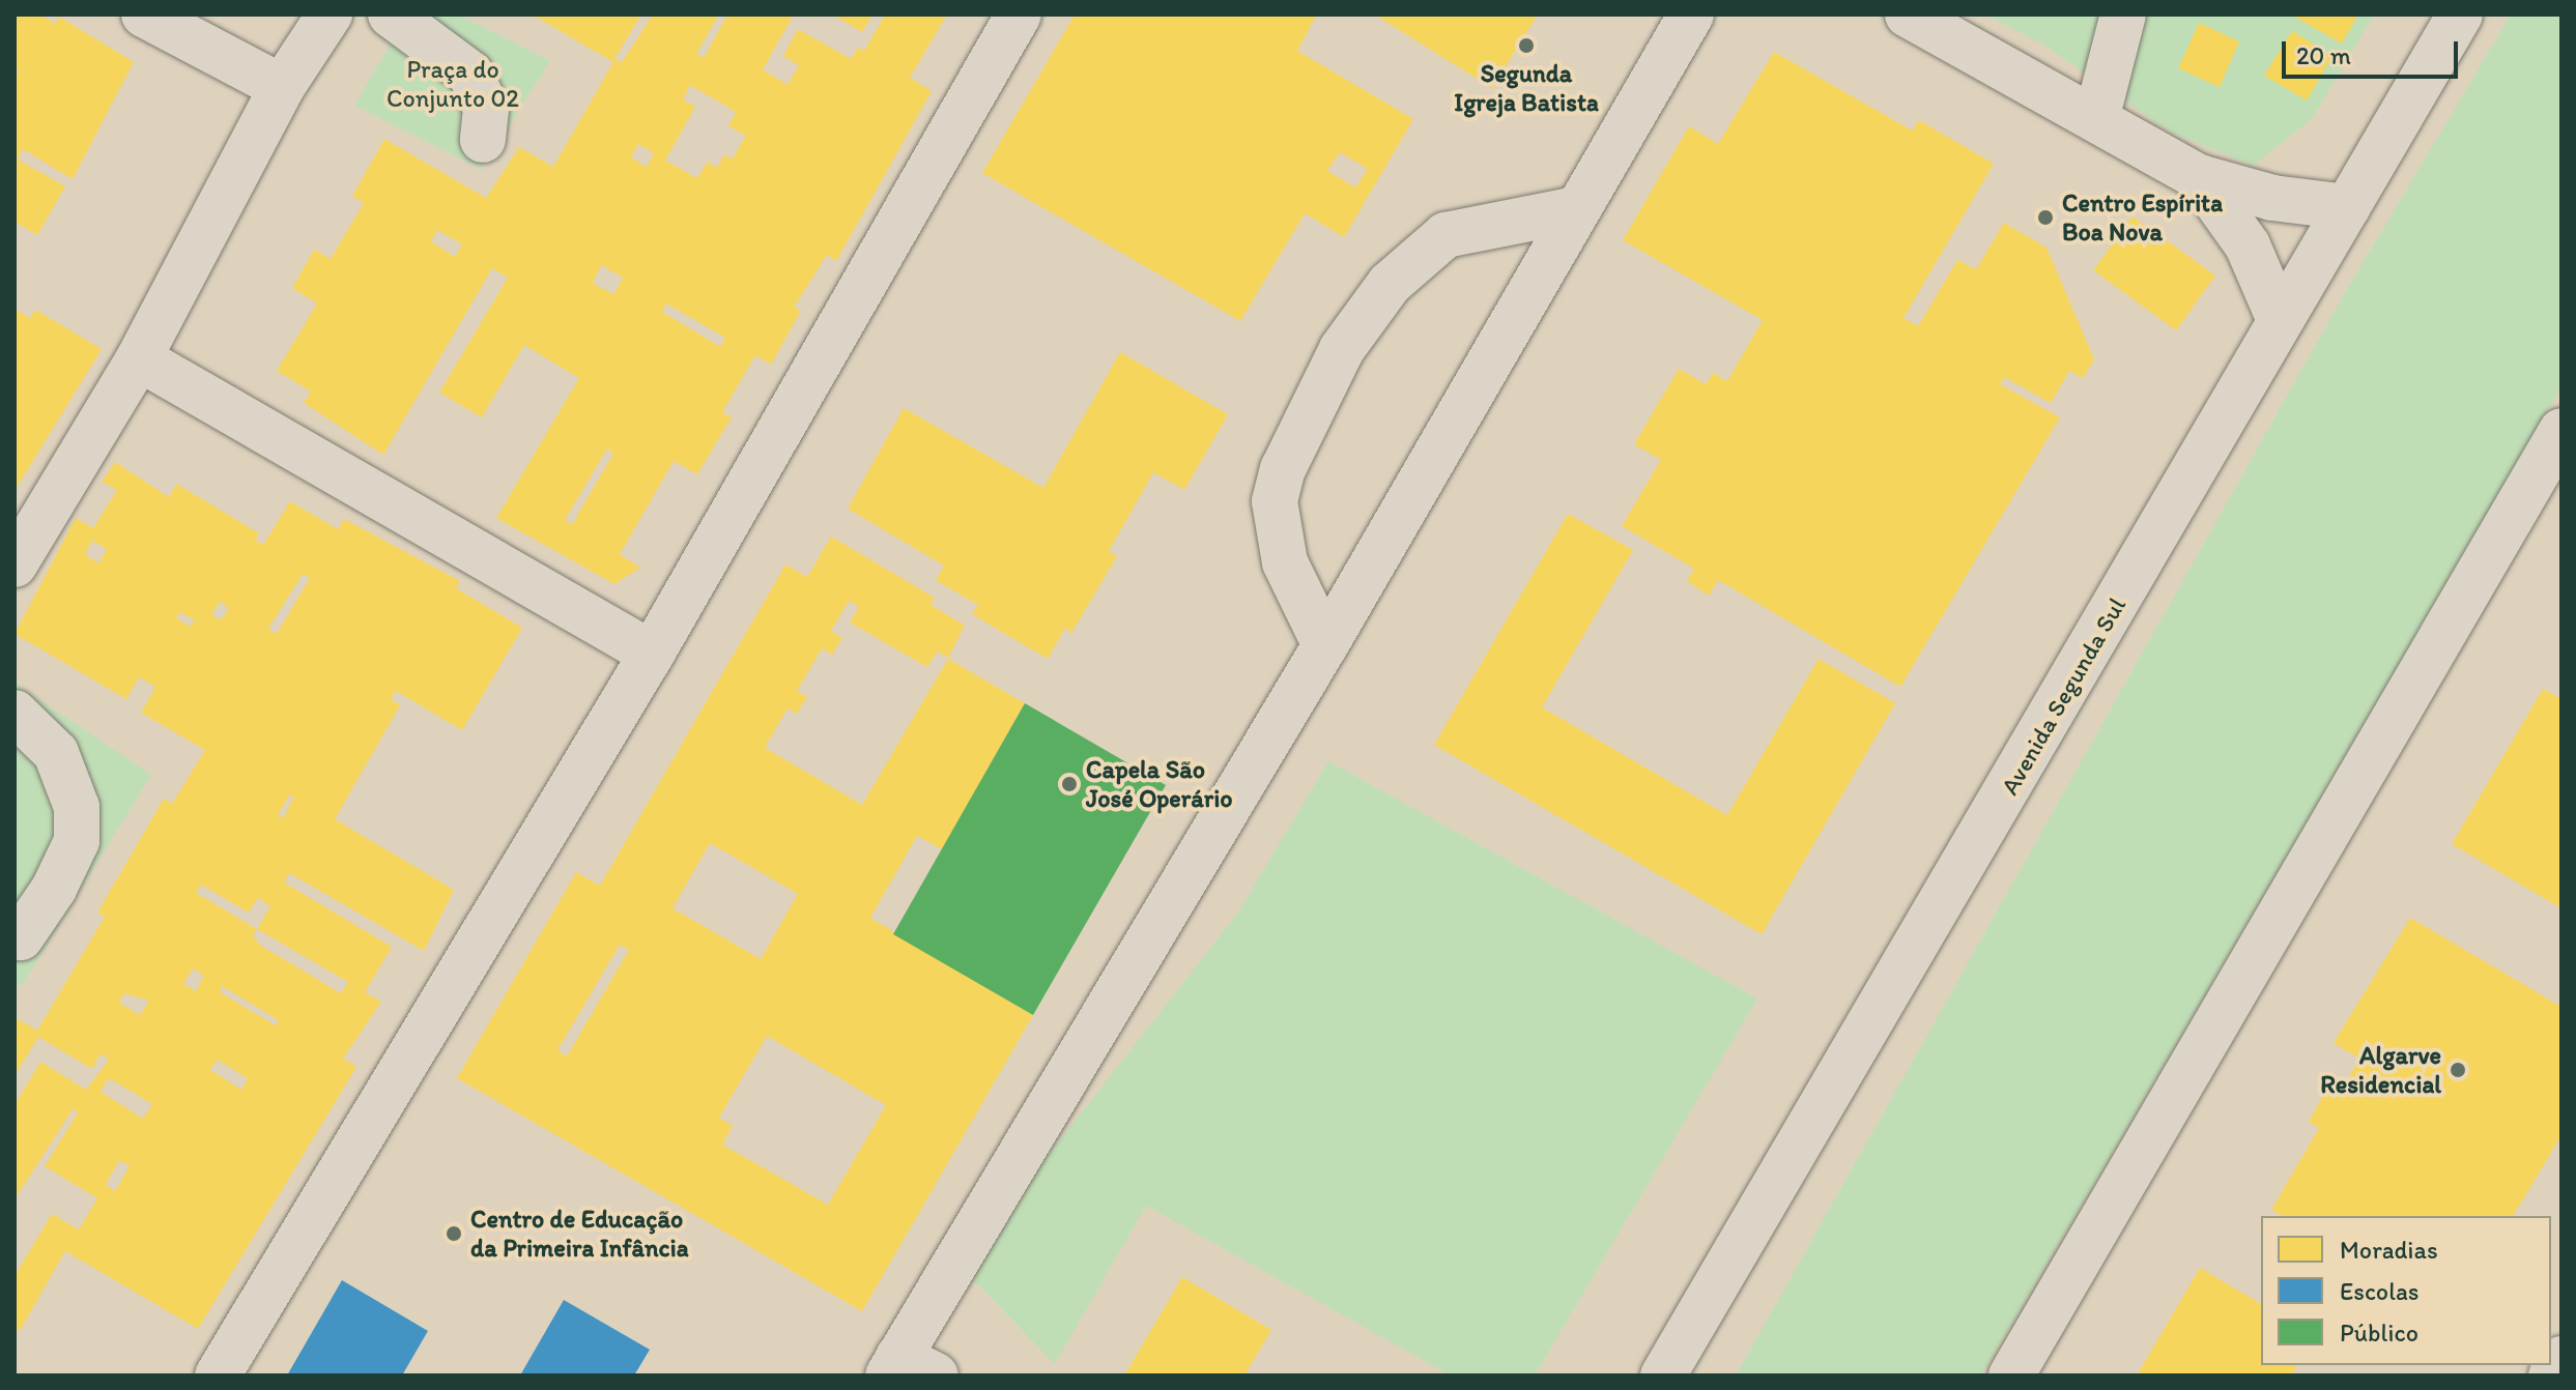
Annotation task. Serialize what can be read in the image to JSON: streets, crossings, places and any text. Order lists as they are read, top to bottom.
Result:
{
  "streets": {
    "street": ["Avenida Segunda Sul"]
  },
  "parks": ["Praça do Conjunto 02"],
  "places": [
    "Segunda Igreja Batista",
    "Centro Espírita Boa Nova",
    "Capela São José Operário",
    "Algarve Residencial",
    "Centro de Educação da Primeira Infância"
  ],
  "legend": ["Moradias", "Escolas", "Público"],
  "scale_bar": "20 m"
}
